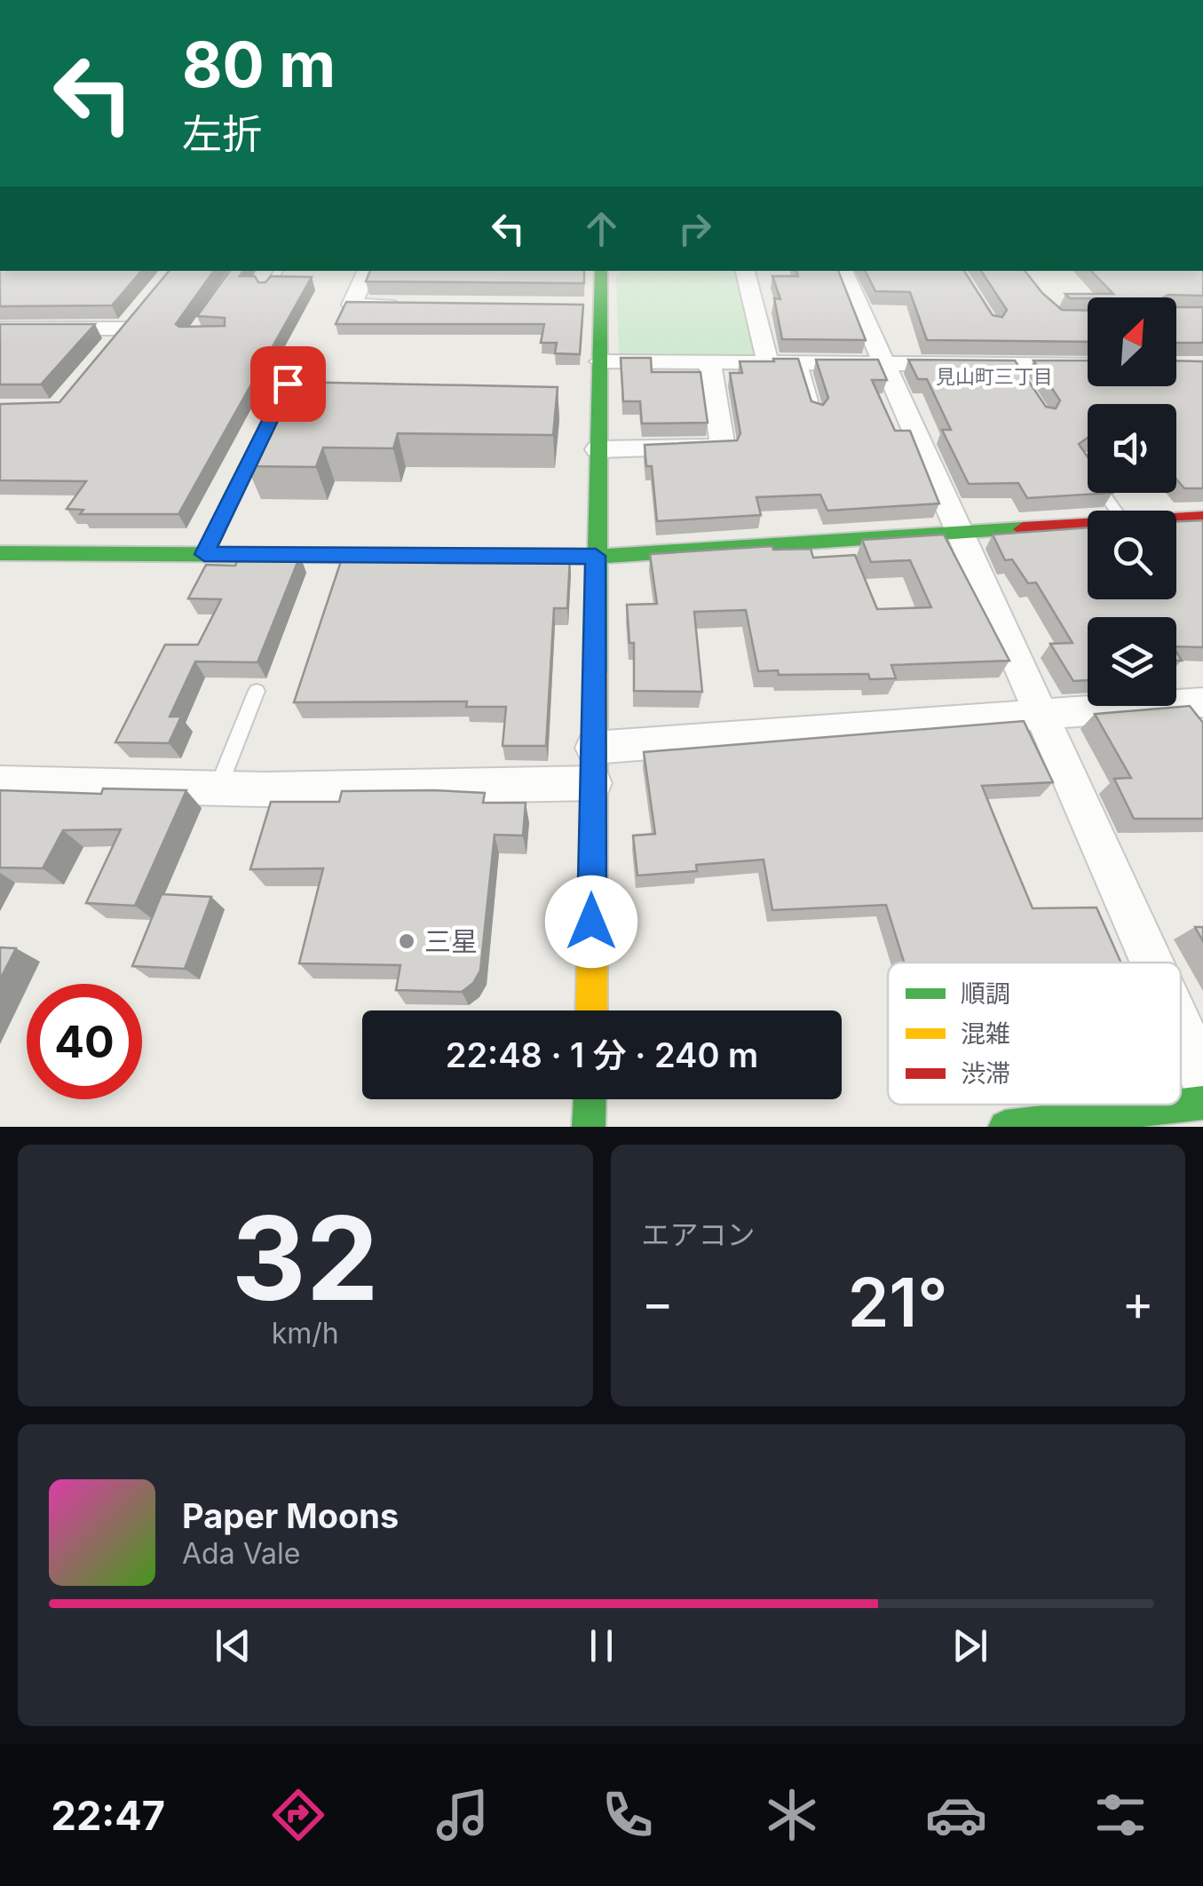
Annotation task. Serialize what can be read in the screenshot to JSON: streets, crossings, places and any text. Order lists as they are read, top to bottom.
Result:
{
  "districts": ["見山町三丁目"],
  "places": ["三星"],
  "legend": ["順調", "混雑", "渋滞"],
  "north": "top right",
  "page": {
    "turn": ["80 m", "左折"],
    "limit": "40",
    "trip": "22:48 · 1 分 · 240 m",
    "tile": [
      ["32", "km/h"],
      "エアコン"
    ],
    "heat": ["−", "21°", "+"],
    "song": ["Paper Moons", "Ada Vale"],
    "tabs": "22:47"
  }
}
